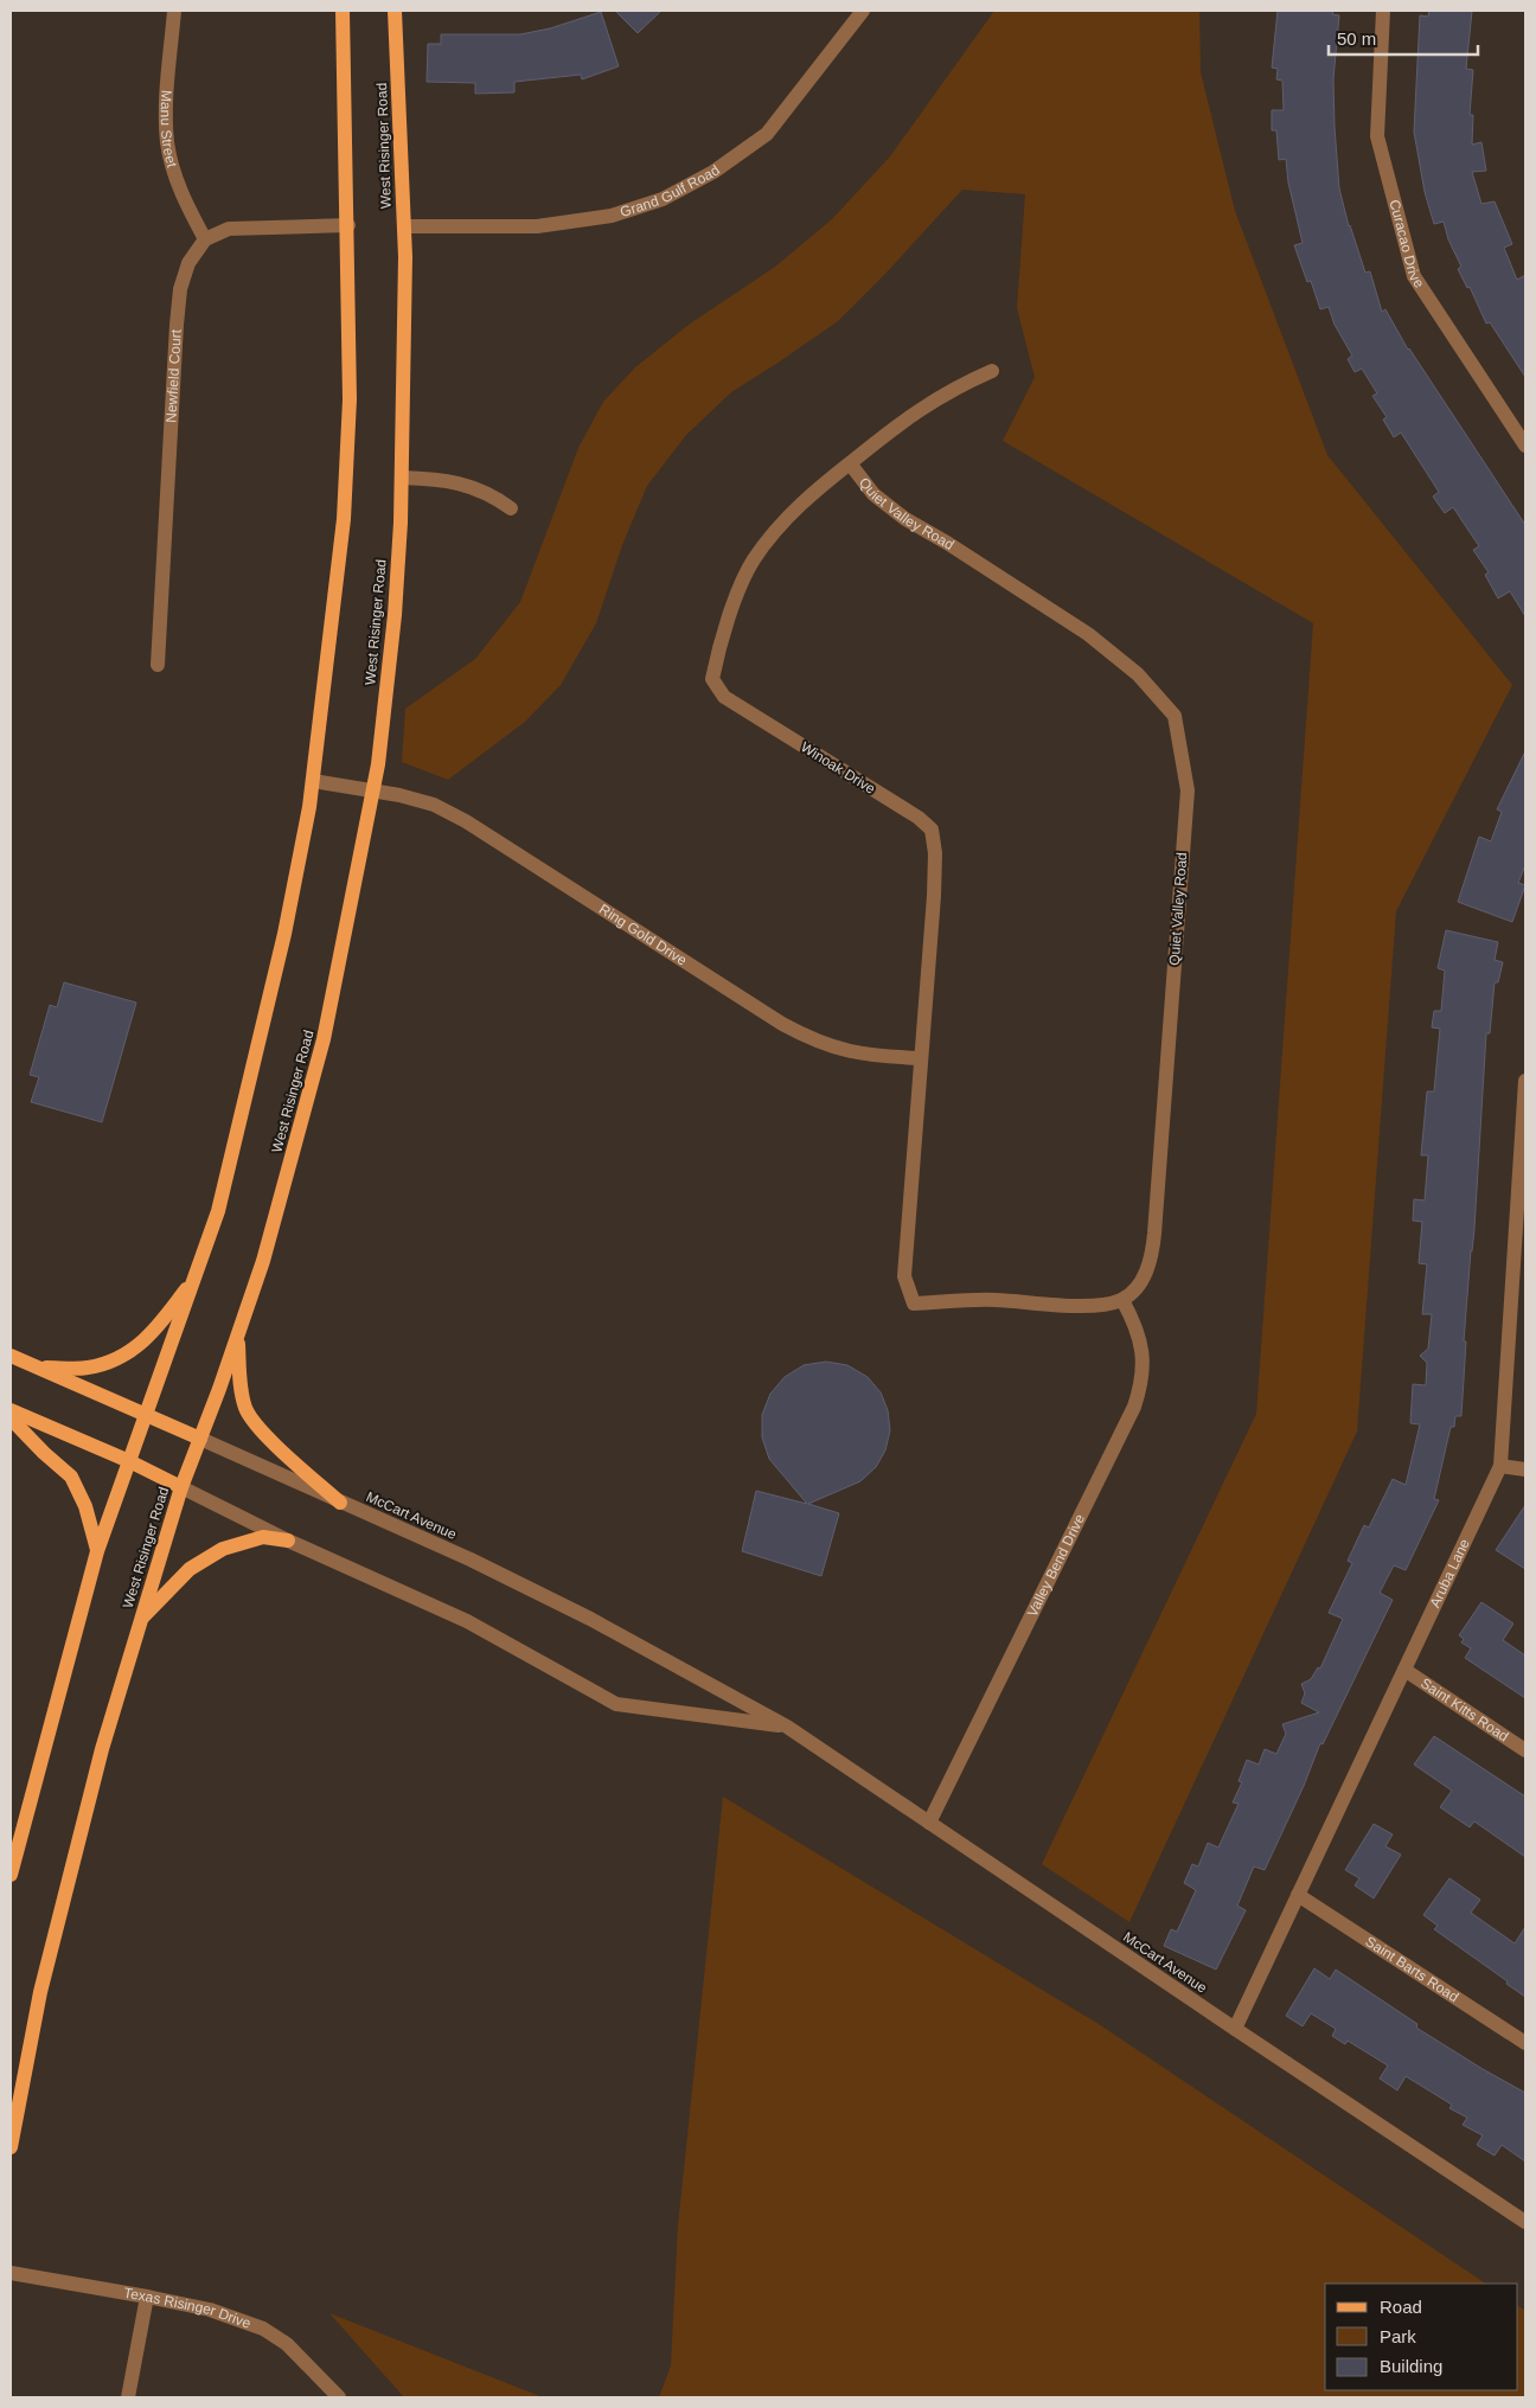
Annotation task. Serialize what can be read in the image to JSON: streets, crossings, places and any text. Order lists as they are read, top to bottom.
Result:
{
  "streets": {
    "main road": ["West Risinger Road", "McCart Avenue"],
    "street": [
      "Manu Street",
      "Grand Gulf Road",
      "Curacao Drive",
      "Newfield Court",
      "Quiet Valley Road",
      "Winoak Drive",
      "Ring Gold Drive",
      "Valley Bend Drive",
      "Aruba Lane",
      "Saint Kitts Road",
      "Saint Barts Road",
      "Texas Risinger Drive"
    ]
  },
  "crossings": [
    ["Manu Street", "Newfield Court"],
    ["West Risinger Road", "Grand Gulf Road"],
    ["West Risinger Road", "Ring Gold Drive"],
    ["West Risinger Road", "McCart Avenue"],
    ["Quiet Valley Road", "Winoak Drive"],
    ["Quiet Valley Road", "Valley Bend Drive"],
    ["Winoak Drive", "Ring Gold Drive"],
    ["Winoak Drive", "Valley Bend Drive"],
    ["McCart Avenue", "Valley Bend Drive"],
    ["McCart Avenue", "Aruba Lane"],
    ["Aruba Lane", "Saint Kitts Road"],
    ["Aruba Lane", "Saint Barts Road"]
  ],
  "legend": ["Road", "Park", "Building"],
  "scale_bar": "50 m"
}
